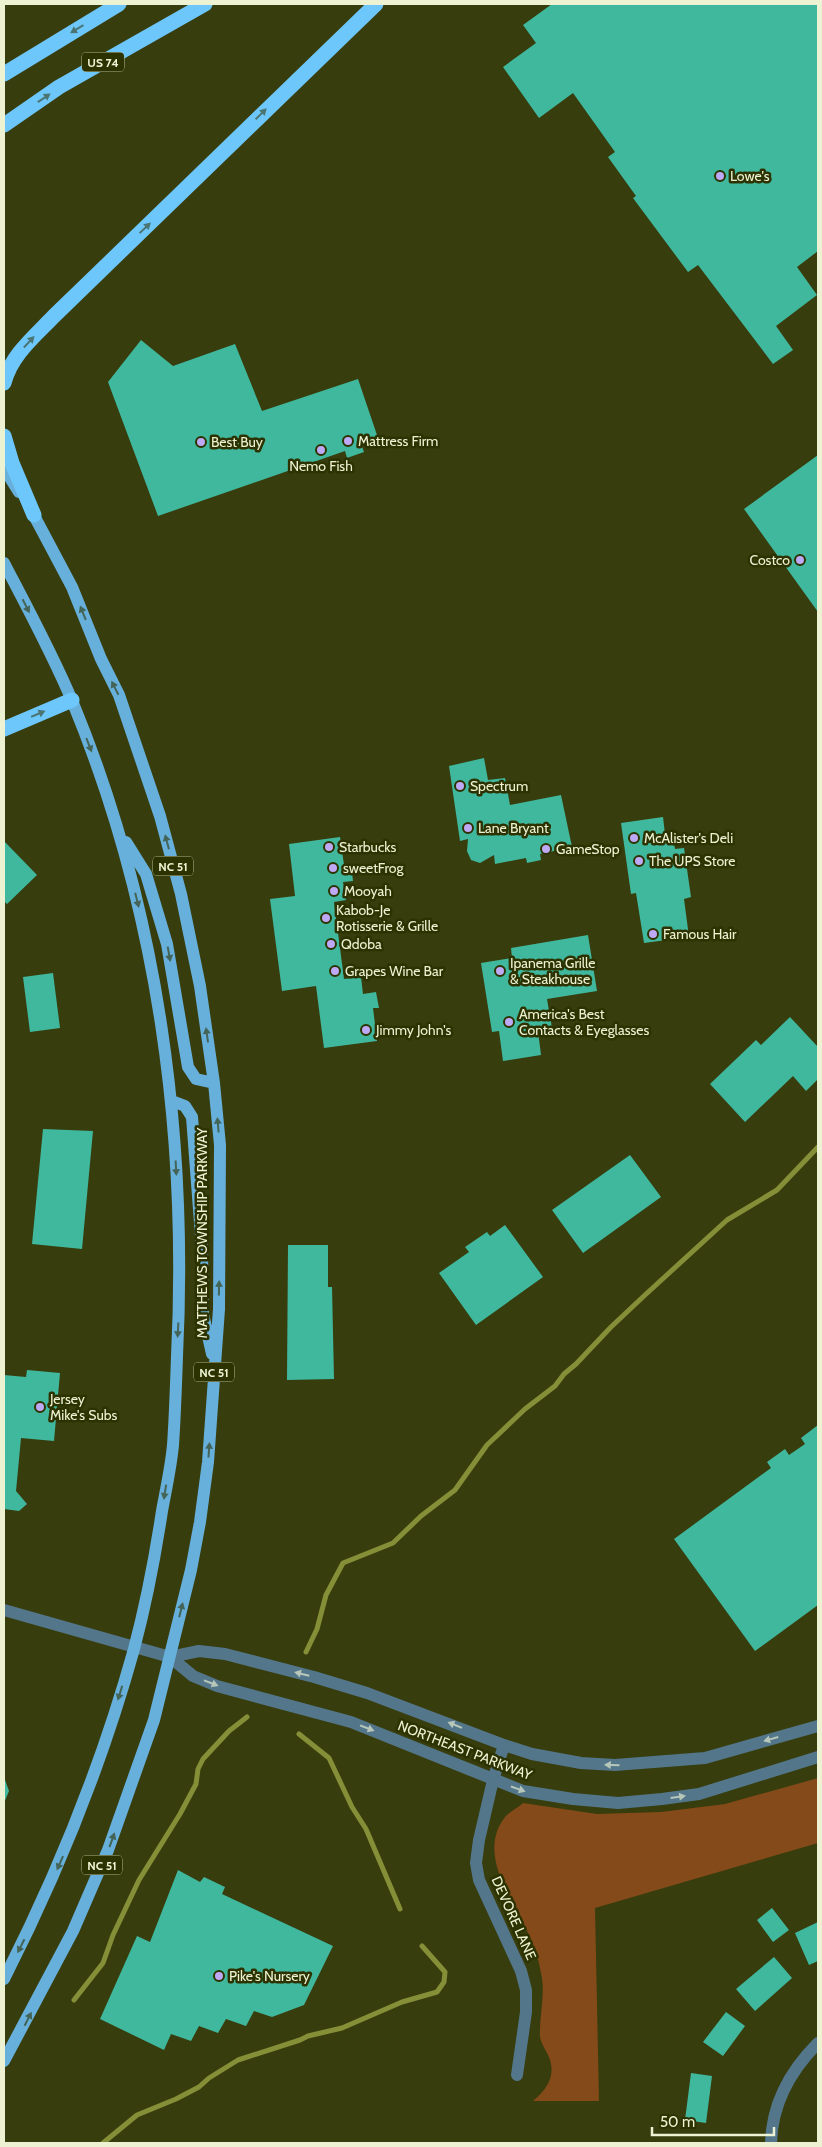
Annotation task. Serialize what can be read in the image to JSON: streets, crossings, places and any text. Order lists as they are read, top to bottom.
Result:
{
  "streets": {
    "highway": ["US 74"],
    "main road": ["NC 51", "MATTHEWS TOWNSHIP PARKWAY"],
    "street": ["NORTHEAST PARKWAY", "DEVORE LANE"]
  },
  "crossings": [
    ["MATTHEWS TOWNSHIP PARKWAY", "NORTHEAST PARKWAY"],
    ["NORTHEAST PARKWAY", "DEVORE LANE"]
  ],
  "places": [
    "Lowe's",
    "Mattress Firm",
    "Best Buy",
    "Nemo Fish",
    "Costco",
    "Spectrum",
    "Lane Bryant",
    "McAlister's Deli",
    "Starbucks",
    "GameStop",
    "The UPS Store",
    "sweetFrog",
    "Mooyah",
    "Kabob-Je Rotisserie & Grille",
    "Famous Hair",
    "Qdoba",
    "Grapes Wine Bar",
    "Ipanema Grille & Steakhouse",
    "America's Best Contacts & Eyeglasses",
    "Jimmy John's",
    "Jersey Mike's Subs",
    "Pike's Nursery"
  ],
  "scale_bar": "50 m"
}
